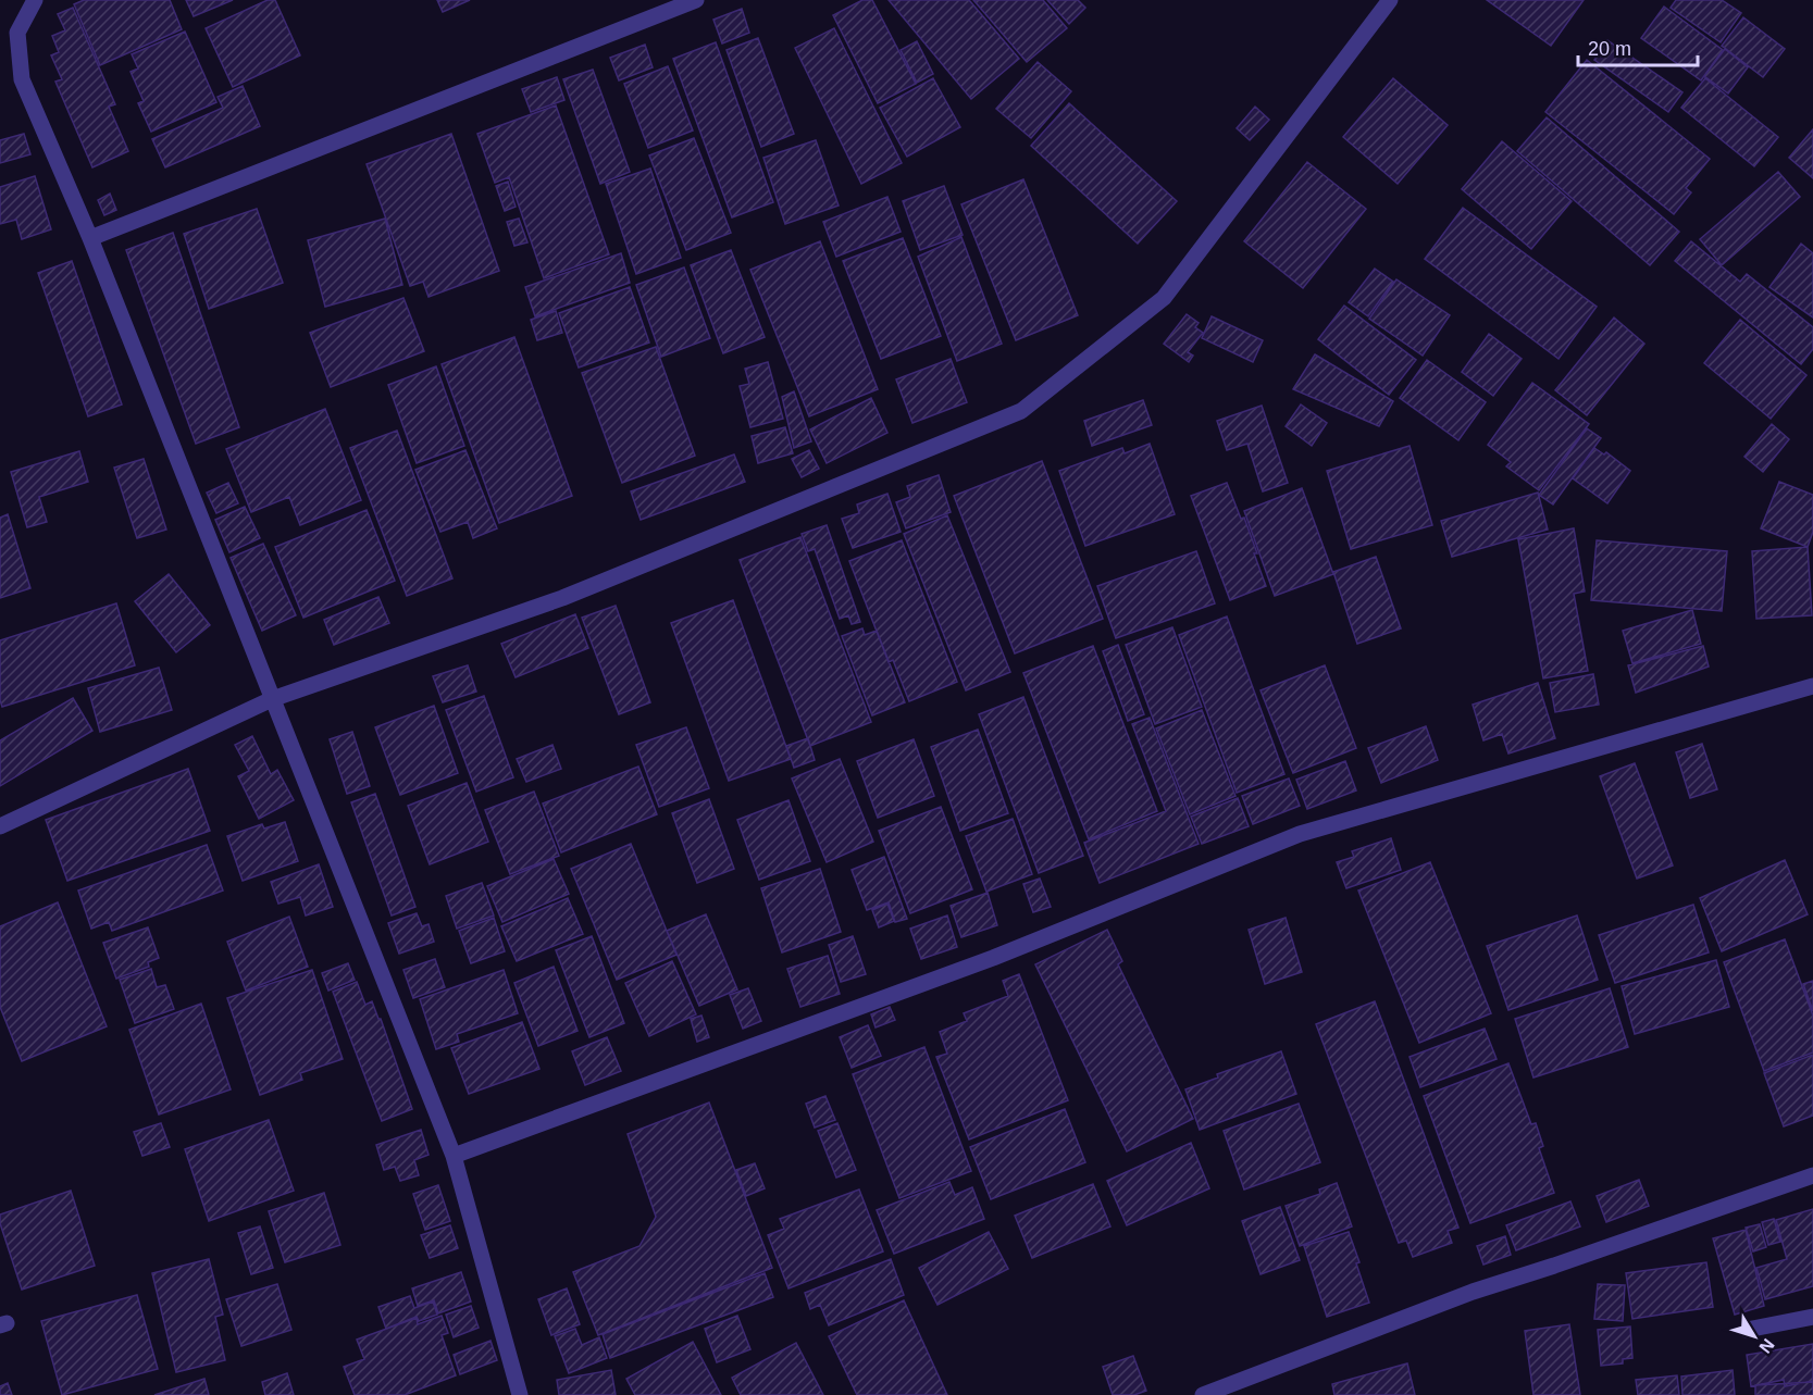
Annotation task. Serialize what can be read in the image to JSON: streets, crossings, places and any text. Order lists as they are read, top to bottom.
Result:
{
  "scale_bar": "20 m",
  "north": "bottom right"
}
